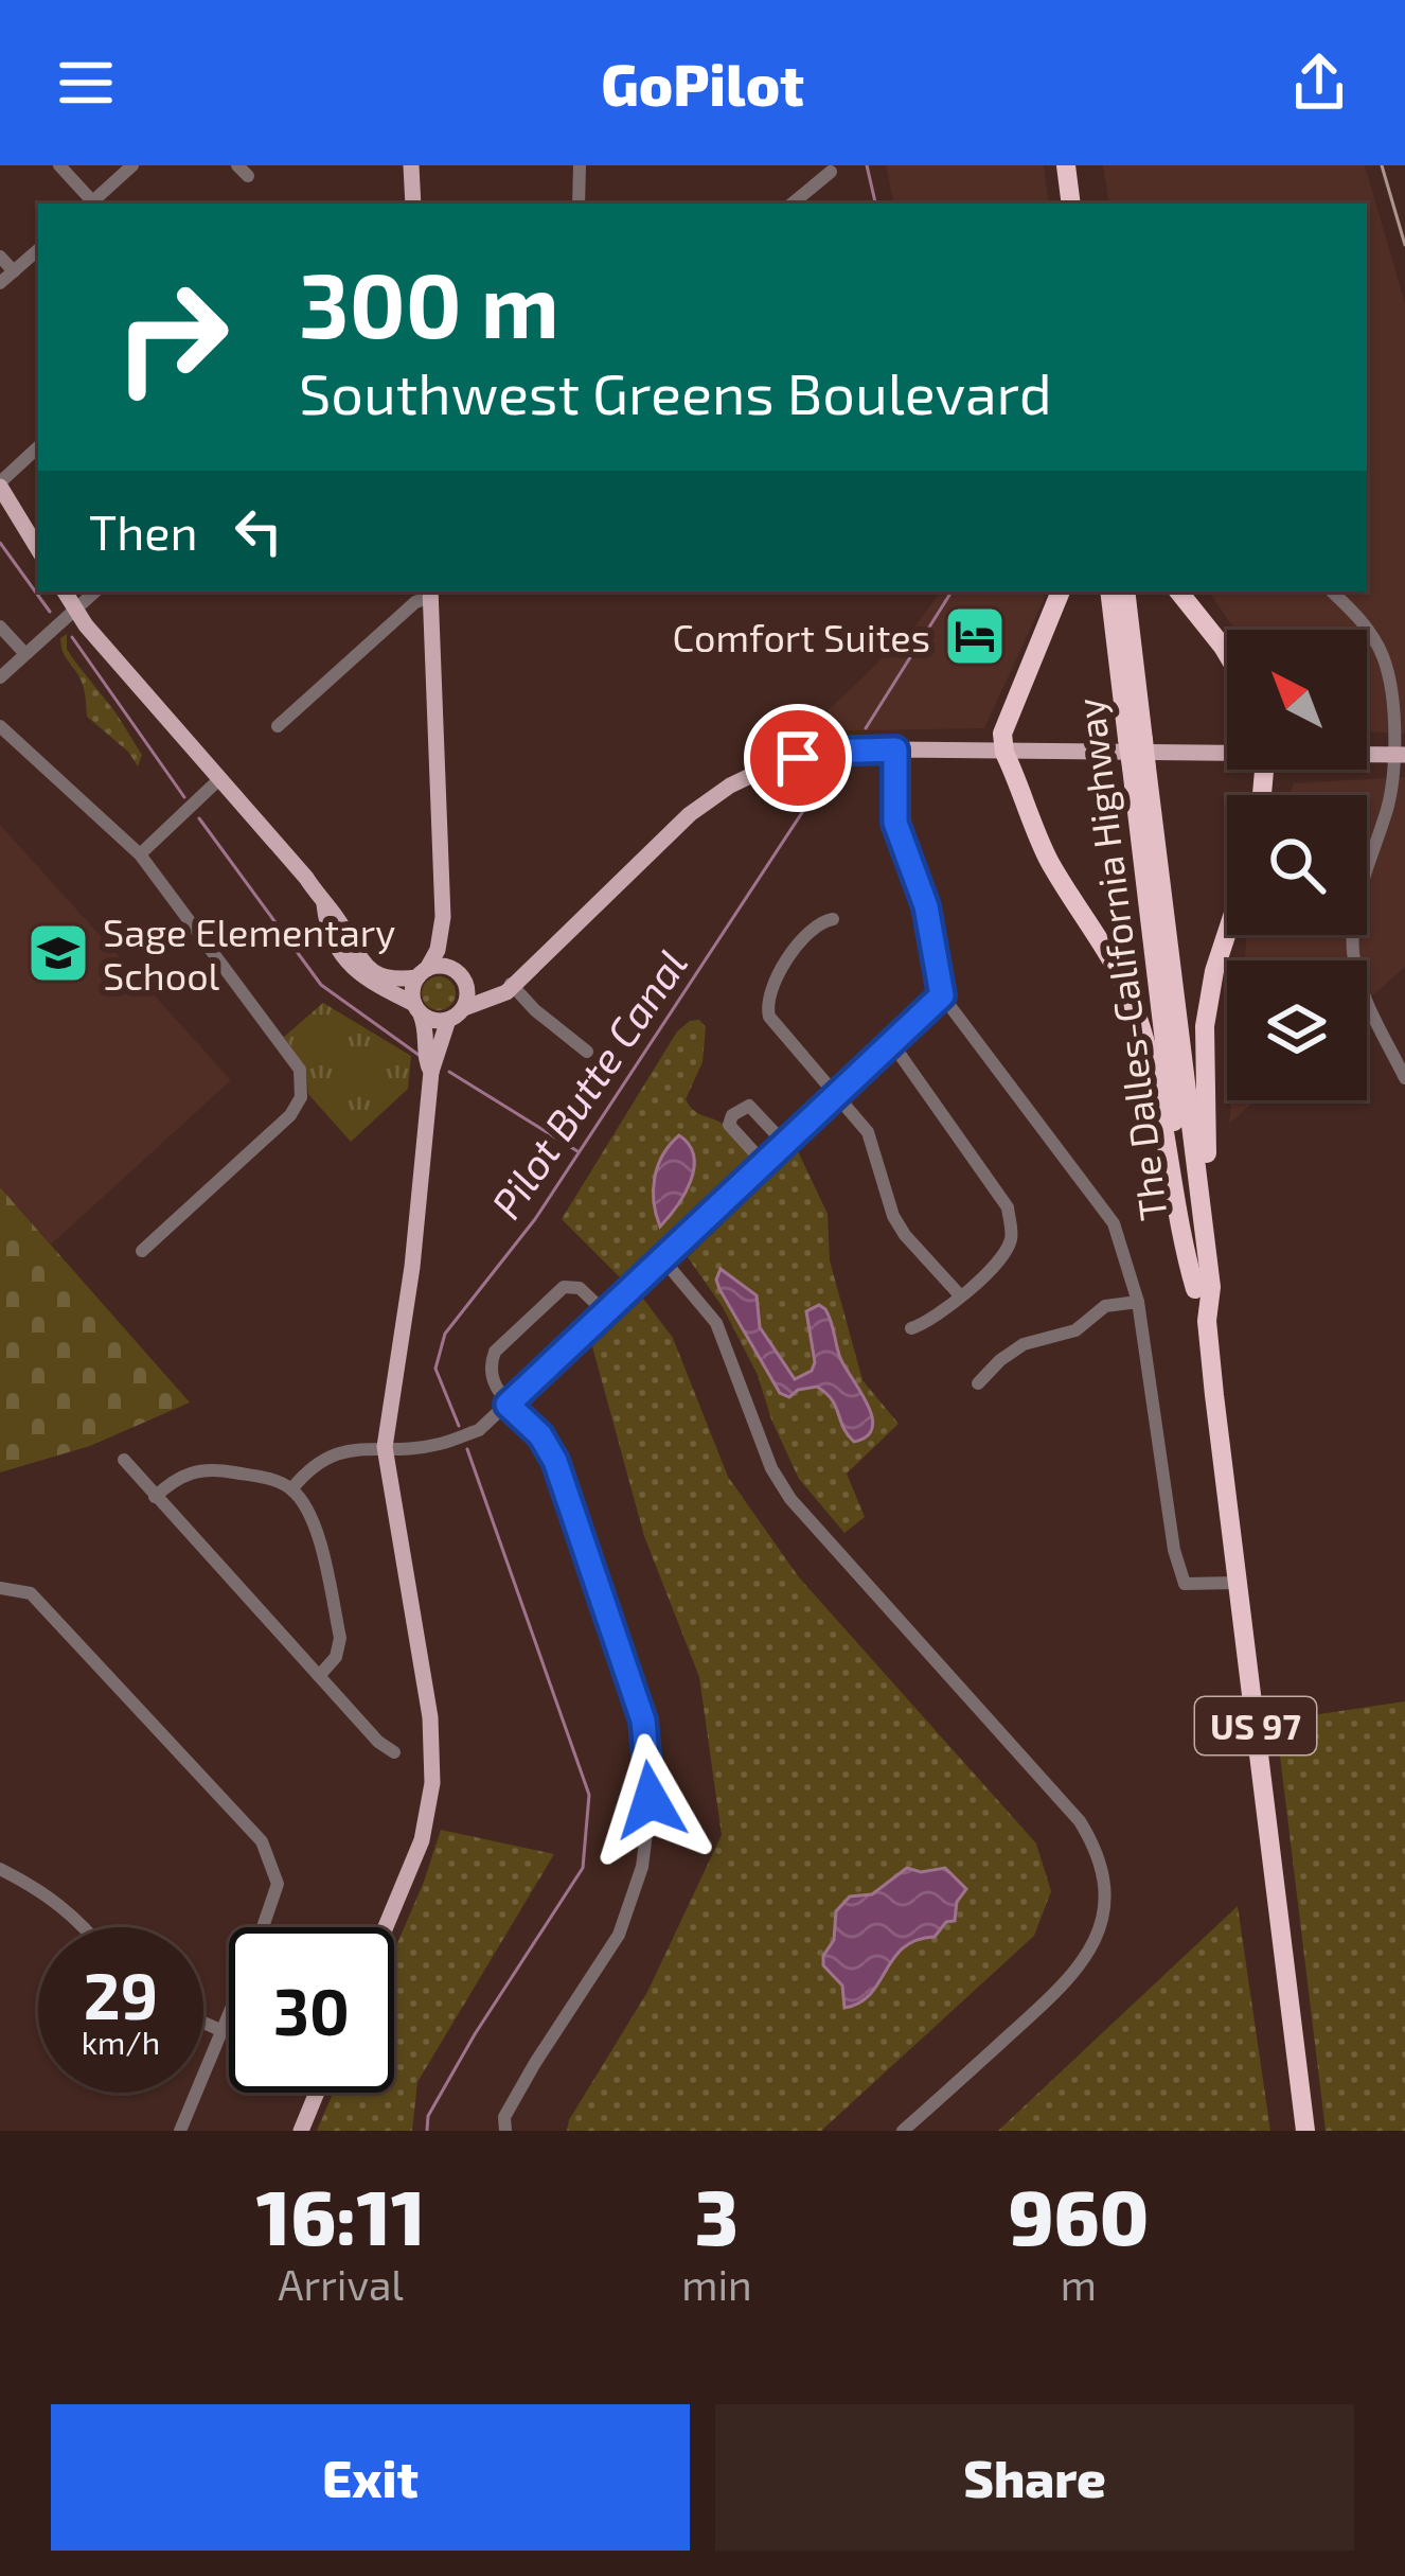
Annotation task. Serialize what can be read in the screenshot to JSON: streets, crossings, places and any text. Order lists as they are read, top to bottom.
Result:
{
  "streets": {
    "highway": ["The Dalles-California Highway", "US 97"]
  },
  "water": ["Pilot Butte Canal"],
  "places": {
    "hotel": ["Comfort Suites"],
    "school or university": ["Sage Elementary School"]
  },
  "north": "top left",
  "page": {
    "header": "GoPilot",
    "turn": ["300 m", "Southwest Greens Boulevard"],
    "then": "Then",
    "speed": "29 km/h",
    "limit": "30",
    "eta": [
      "16:11",
      "Arrival",
      "3",
      "min",
      "960",
      "m"
    ],
    "buttons": ["Exit", "Share"]
  }
}
